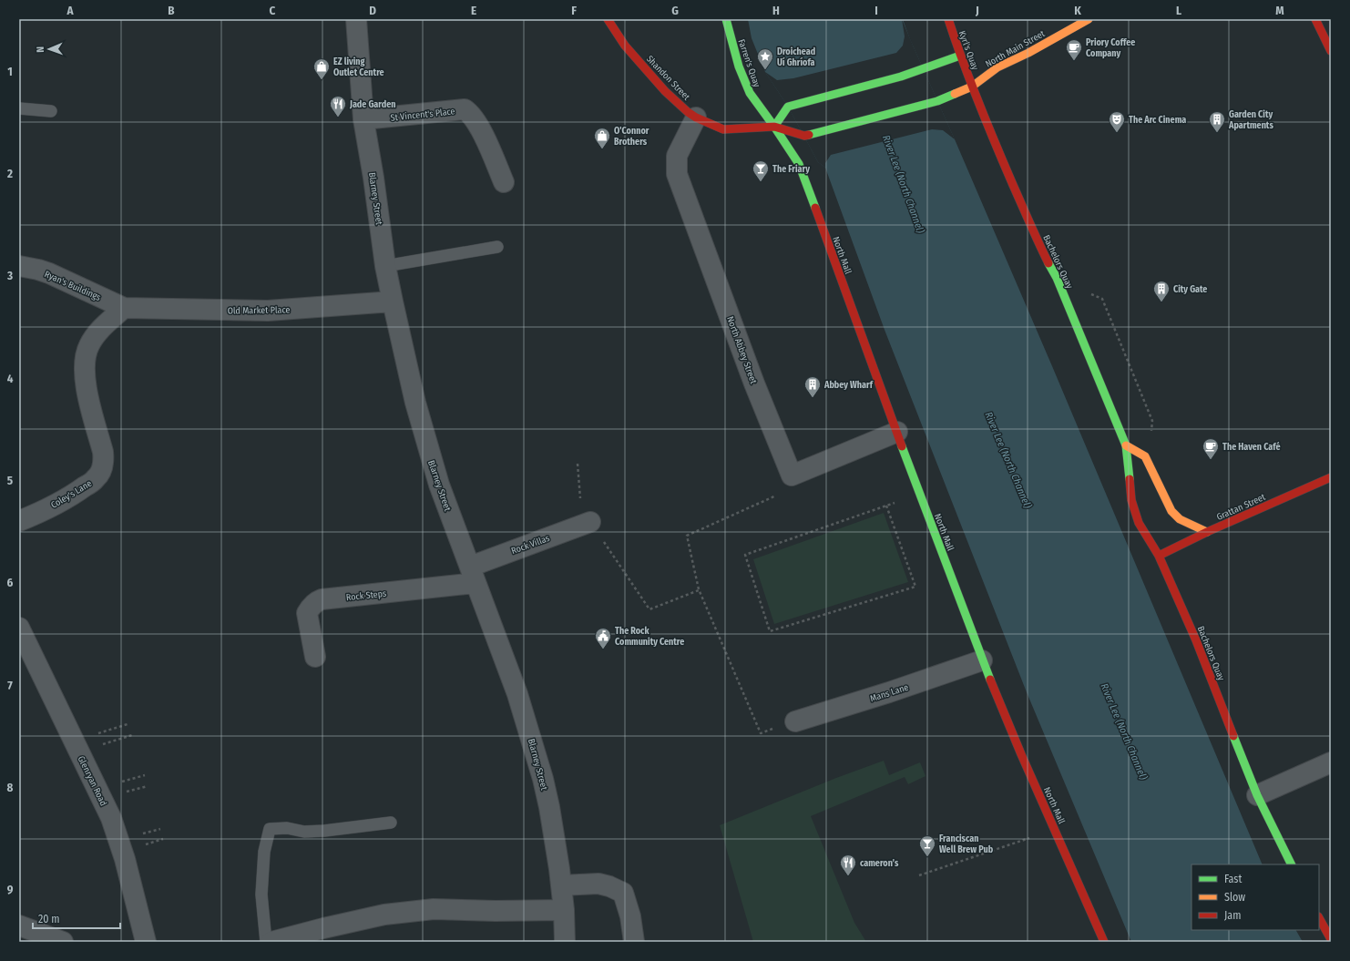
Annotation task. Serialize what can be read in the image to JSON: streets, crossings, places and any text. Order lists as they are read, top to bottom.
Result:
{
  "streets": {
    "main road": [
      "North Main Street",
      "Kyrl's Quay",
      "Farren's Quay",
      "Shandon Street",
      "North Mall",
      "Bachelors Quay",
      "Grattan Street"
    ],
    "street": [
      "St Vincent's Place",
      "Blarney Street",
      "Ryan's Buildings",
      "Old Market Place",
      "North Abbey Street",
      "Coley's Lane",
      "Rock Villas",
      "Rock Steps",
      "Mans Lane",
      "Glenryan Road"
    ]
  },
  "crossings": [
    ["North Main Street", "Kyrl's Quay"],
    ["North Main Street", "Shandon Street"],
    ["North Main Street", "Bachelors Quay"],
    ["Kyrl's Quay", "Bachelors Quay"],
    ["Farren's Quay", "Shandon Street"],
    ["Farren's Quay", "North Mall"],
    ["Shandon Street", "North Mall"],
    ["Shandon Street", "North Abbey Street"],
    ["St Vincent's Place", "Blarney Street"],
    ["Blarney Street", "Old Market Place"],
    ["Blarney Street", "Rock Villas"],
    ["Blarney Street", "Rock Steps"],
    ["North Mall", "North Abbey Street"],
    ["North Mall", "Mans Lane"],
    ["Bachelors Quay", "Grattan Street"],
    ["Ryan's Buildings", "Old Market Place"],
    ["Ryan's Buildings", "Coley's Lane"],
    ["Old Market Place", "Coley's Lane"],
    ["Rock Villas", "Rock Steps"]
  ],
  "water": ["River Lee (North Channel)"],
  "places": {
    "cafe": ["Priory Coffee Company", "The Haven Café"],
    "place": ["Droichead Uí Ghríofa"],
    "shop": ["EZ living Outlet Centre", "O'Connor Brothers"],
    "restaurant": ["Jade Garden", "cameron’s"],
    "theatre": ["The Arc Cinema"],
    "building": ["Garden City Apartments", "City Gate", "Abbey Wharf"],
    "bar": ["The Friary", "Franciscan Well Brew Pub"],
    "public building": ["The Rock Community Centre"]
  },
  "legend": ["Fast", "Slow", "Jam"],
  "scale_bar": "20 m",
  "north": "left",
  "grid": {
    "columns": [
      "A",
      "B",
      "C",
      "D",
      "E",
      "F",
      "G",
      "H",
      "I",
      "J",
      "K",
      "L",
      "M"
    ],
    "rows": [
      "1",
      "2",
      "3",
      "4",
      "5",
      "6",
      "7",
      "8",
      "9"
    ]
  }
}
